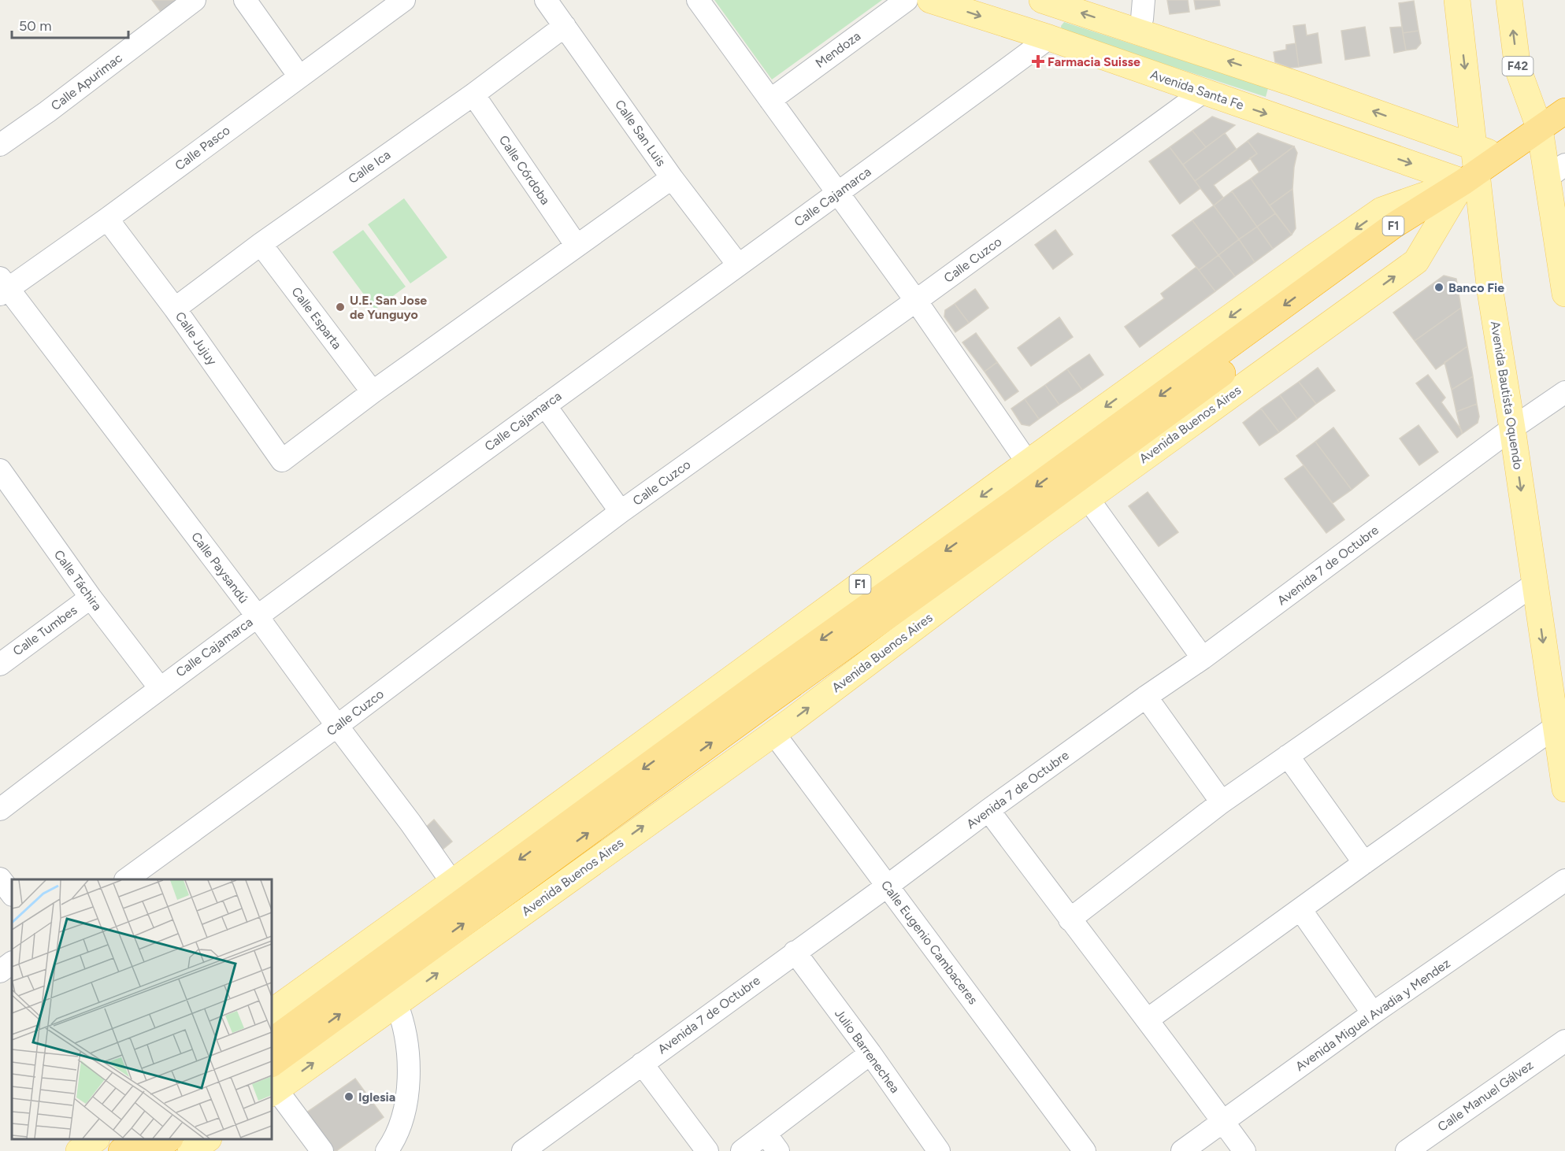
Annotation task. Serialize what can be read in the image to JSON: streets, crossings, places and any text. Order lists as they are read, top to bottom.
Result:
{
  "streets": {
    "highway": ["F1", "Avenida Buenos Aires"],
    "main road": ["F42", "Avenida Santa Fe", "Avenida Bautista Oquendo"],
    "street": [
      "Mendoza",
      "Calle Apurimac",
      "Calle San Luis",
      "Calle Pasco",
      "Calle Ica",
      "Calle Córdoba",
      "Calle Cajamarca",
      "Calle Cuzco",
      "Calle Esparta",
      "Calle Jujuy",
      "Avenida 7 de Octubre",
      "Calle Paysandú",
      "Calle Táchira",
      "Calle Tumbes",
      "Calle Eugenio Cambaceres",
      "Avenida Miguel Avadia y Mendez",
      "Julio Barrenechea",
      "Calle Manuel Gálvez"
    ]
  },
  "crossings": [
    ["F42", "Avenida Buenos Aires"],
    ["Avenida Santa Fe", "Calle Cajamarca"],
    ["Avenida Santa Fe", "Calle Cuzco"],
    ["Avenida Santa Fe", "Avenida Bautista Oquendo"],
    ["Avenida Santa Fe", "Avenida Buenos Aires"],
    ["Calle San Luis", "Calle Ica"],
    ["Calle San Luis", "Calle Cajamarca"],
    ["Calle Pasco", "Calle Jujuy"],
    ["Calle Pasco", "Calle Paysandú"],
    ["Calle Ica", "Calle Córdoba"],
    ["Calle Ica", "Calle Esparta"],
    ["Calle Ica", "Calle Jujuy"],
    ["Calle Cajamarca", "Calle Paysandú"],
    ["Calle Cajamarca", "Calle Táchira"],
    ["Calle Cuzco", "Calle Paysandú"],
    ["Calle Esparta", "Calle Jujuy"],
    ["Avenida Bautista Oquendo", "Avenida Buenos Aires"],
    ["Avenida Bautista Oquendo", "Avenida 7 de Octubre"],
    ["Avenida Buenos Aires", "Calle Paysandú"],
    ["Avenida Buenos Aires", "Calle Eugenio Cambaceres"],
    ["Avenida 7 de Octubre", "Calle Eugenio Cambaceres"],
    ["Avenida 7 de Octubre", "Julio Barrenechea"],
    ["Calle Táchira", "Calle Tumbes"]
  ],
  "places": {
    "health": ["Farmacia Suisse"],
    "other": ["Banco Fie", "U.E. San Jose de Yunguyo", "Iglesia"]
  },
  "scale_bar": "50 m"
}
